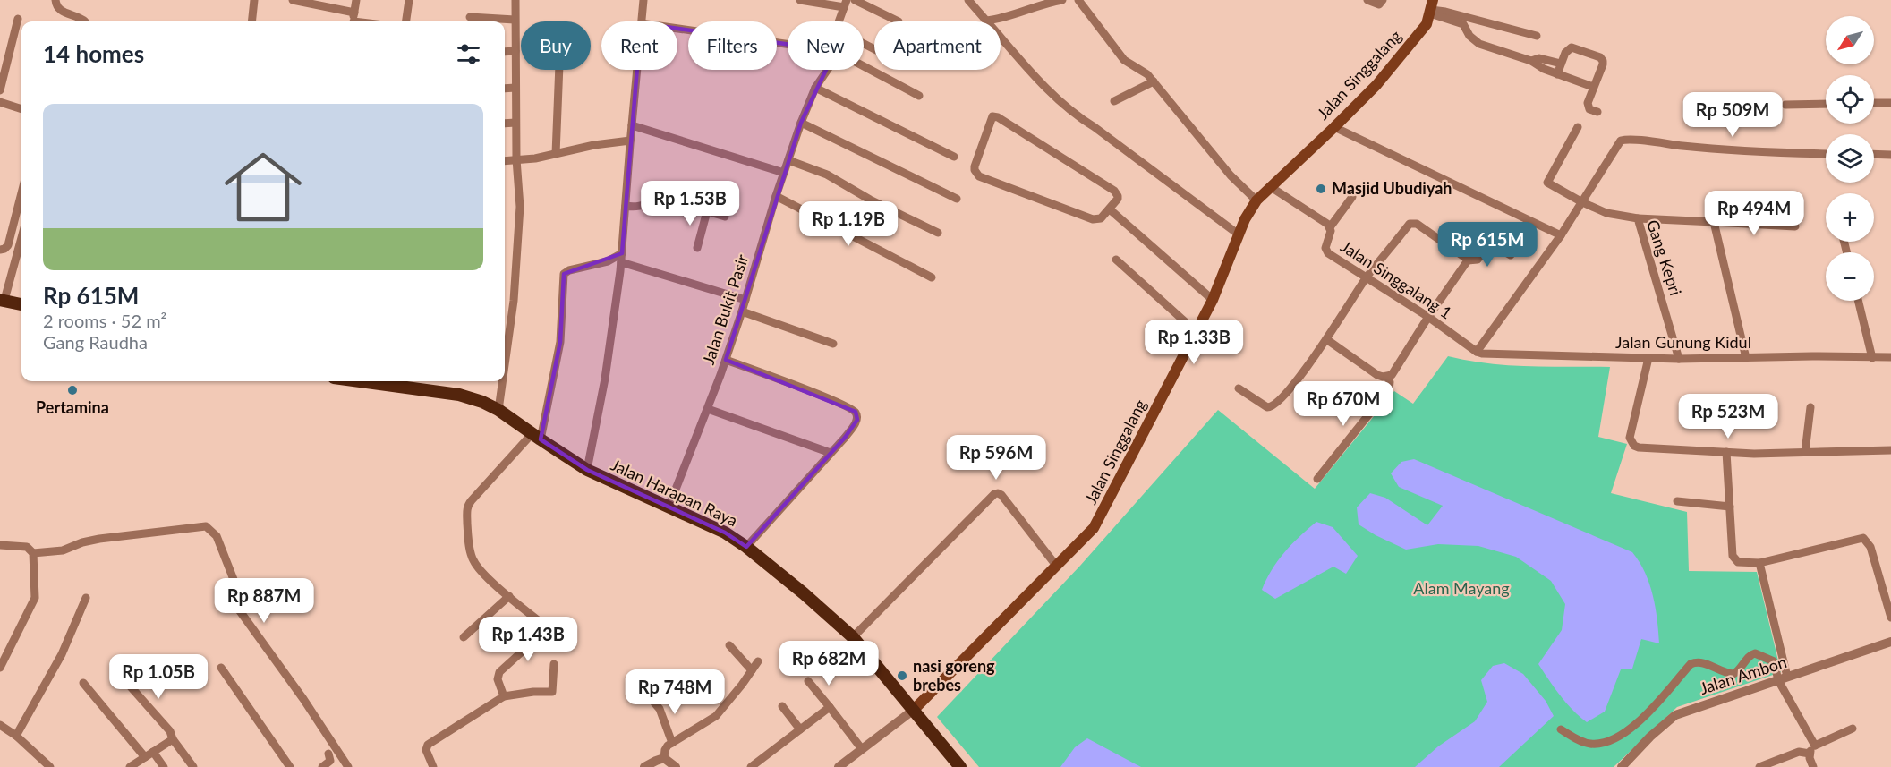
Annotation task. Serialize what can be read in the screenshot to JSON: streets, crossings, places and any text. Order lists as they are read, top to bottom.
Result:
{
  "streets": {
    "main road": ["Jalan Singgalang", "Jalan Harapan Raya"],
    "street": [
      "Gang Kepri",
      "Jalan Singgalang 1",
      "Jalan Bukit Pasir",
      "Jalan Gunung Kidul",
      "Jalan Ambon"
    ]
  },
  "crossings": [
    ["Jalan Singgalang", "Jalan Singgalang 1"],
    ["Jalan Singgalang", "Jalan Harapan Raya"],
    ["Gang Kepri", "Jalan Gunung Kidul"],
    ["Jalan Singgalang 1", "Jalan Gunung Kidul"],
    ["Jalan Bukit Pasir", "Jalan Harapan Raya"]
  ],
  "parks": ["Alam Mayang"],
  "places": ["Masjid Ubudiyah", "Pertamina", "nasi goreng brebes"],
  "north": "bottom left",
  "page": {
    "map_buttons": ["+", "−"],
    "chip": [
      "Buy",
      "Rent",
      "Filters",
      "New",
      "Apartment"
    ],
    "heading": "14 homes",
    "list": [
      {
        "name": "Rp 615M",
        "note": "2 rooms · 52 m² · Gang Raudha"
      }
    ],
    "price": [
      "Rp 509M",
      "Rp 1.53B",
      "Rp 494M",
      "Rp 1.19B",
      "Rp 615M",
      "Rp 1.33B",
      "Rp 670M",
      "Rp 523M",
      "Rp 596M",
      "Rp 887M",
      "Rp 1.43B",
      "Rp 682M",
      "Rp 1.05B",
      "Rp 748M"
    ]
  }
}
